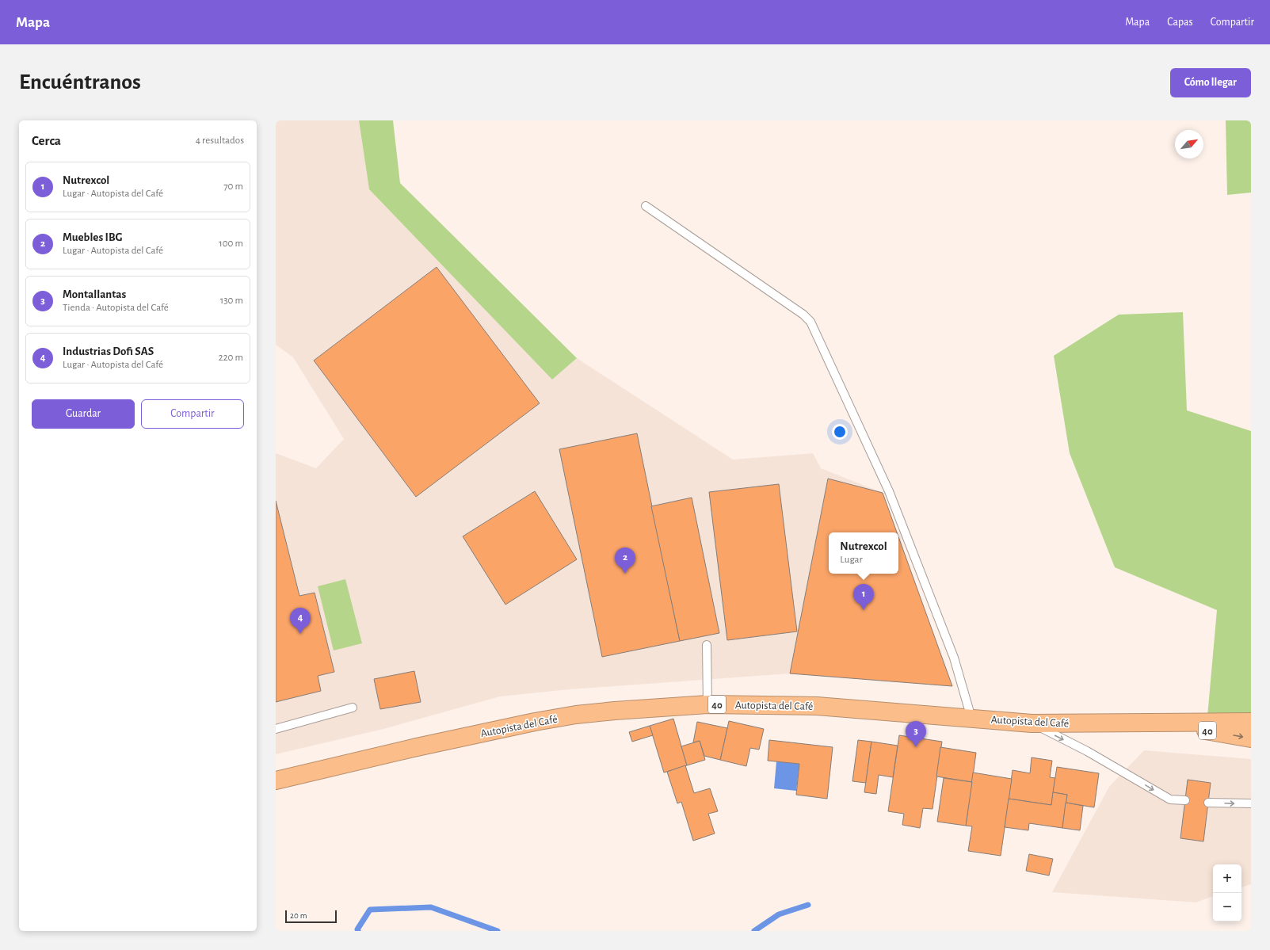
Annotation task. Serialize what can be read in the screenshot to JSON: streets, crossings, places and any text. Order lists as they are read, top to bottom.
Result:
{
  "streets": {
    "highway": ["40", "Autopista del Café"]
  },
  "scale_bar": "20 m",
  "north": "top right",
  "page": {
    "header": "Mapa",
    "nav": ["Mapa", "Capas", "Compartir"],
    "buttons": [
      "Cómo llegar",
      ["Guardar", "Compartir"]
    ],
    "title": "Encuéntranos",
    "heading": ["Cerca", "4 resultados"],
    "list": [
      {
        "mark": "1",
        "name": "Nutrexcol",
        "note": "Lugar · Autopista del Café",
        "value": "70 m"
      },
      {
        "mark": "2",
        "name": "Muebles IBG",
        "note": "Lugar · Autopista del Café",
        "value": "100 m"
      },
      {
        "mark": "3",
        "name": "Montallantas",
        "note": "Tienda · Autopista del Café",
        "value": "130 m"
      },
      {
        "mark": "4",
        "name": "Industrias Dofi SAS",
        "note": "Lugar · Autopista del Café",
        "value": "220 m"
      }
    ],
    "popup": ["Nutrexcol", "Lugar"],
    "pins": [
      "2",
      "1",
      "4",
      "3"
    ],
    "map_buttons": ["+", "−"],
    "scale": "20 m"
  }
}
